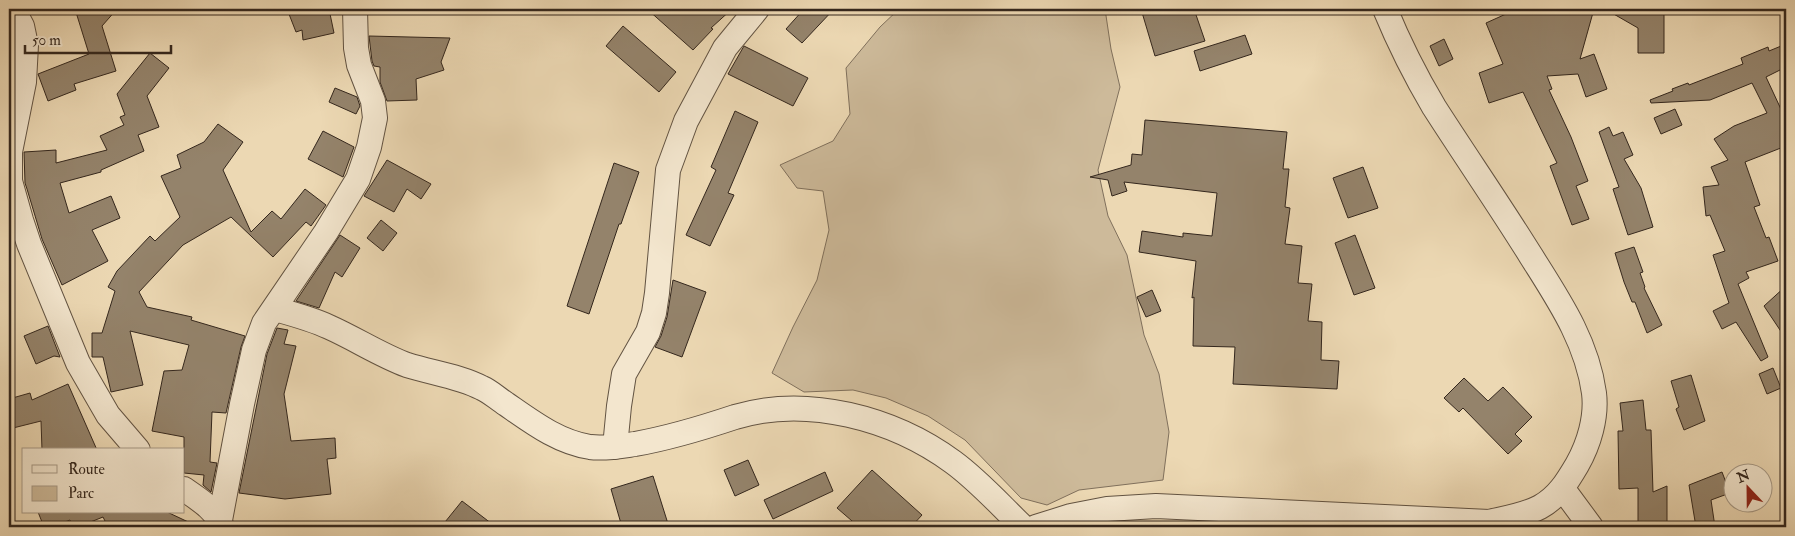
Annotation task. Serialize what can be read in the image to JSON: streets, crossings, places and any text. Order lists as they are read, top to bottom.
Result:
{
  "legend": ["Route", "Parc"],
  "scale_bar": "50 m",
  "north": "top"
}
